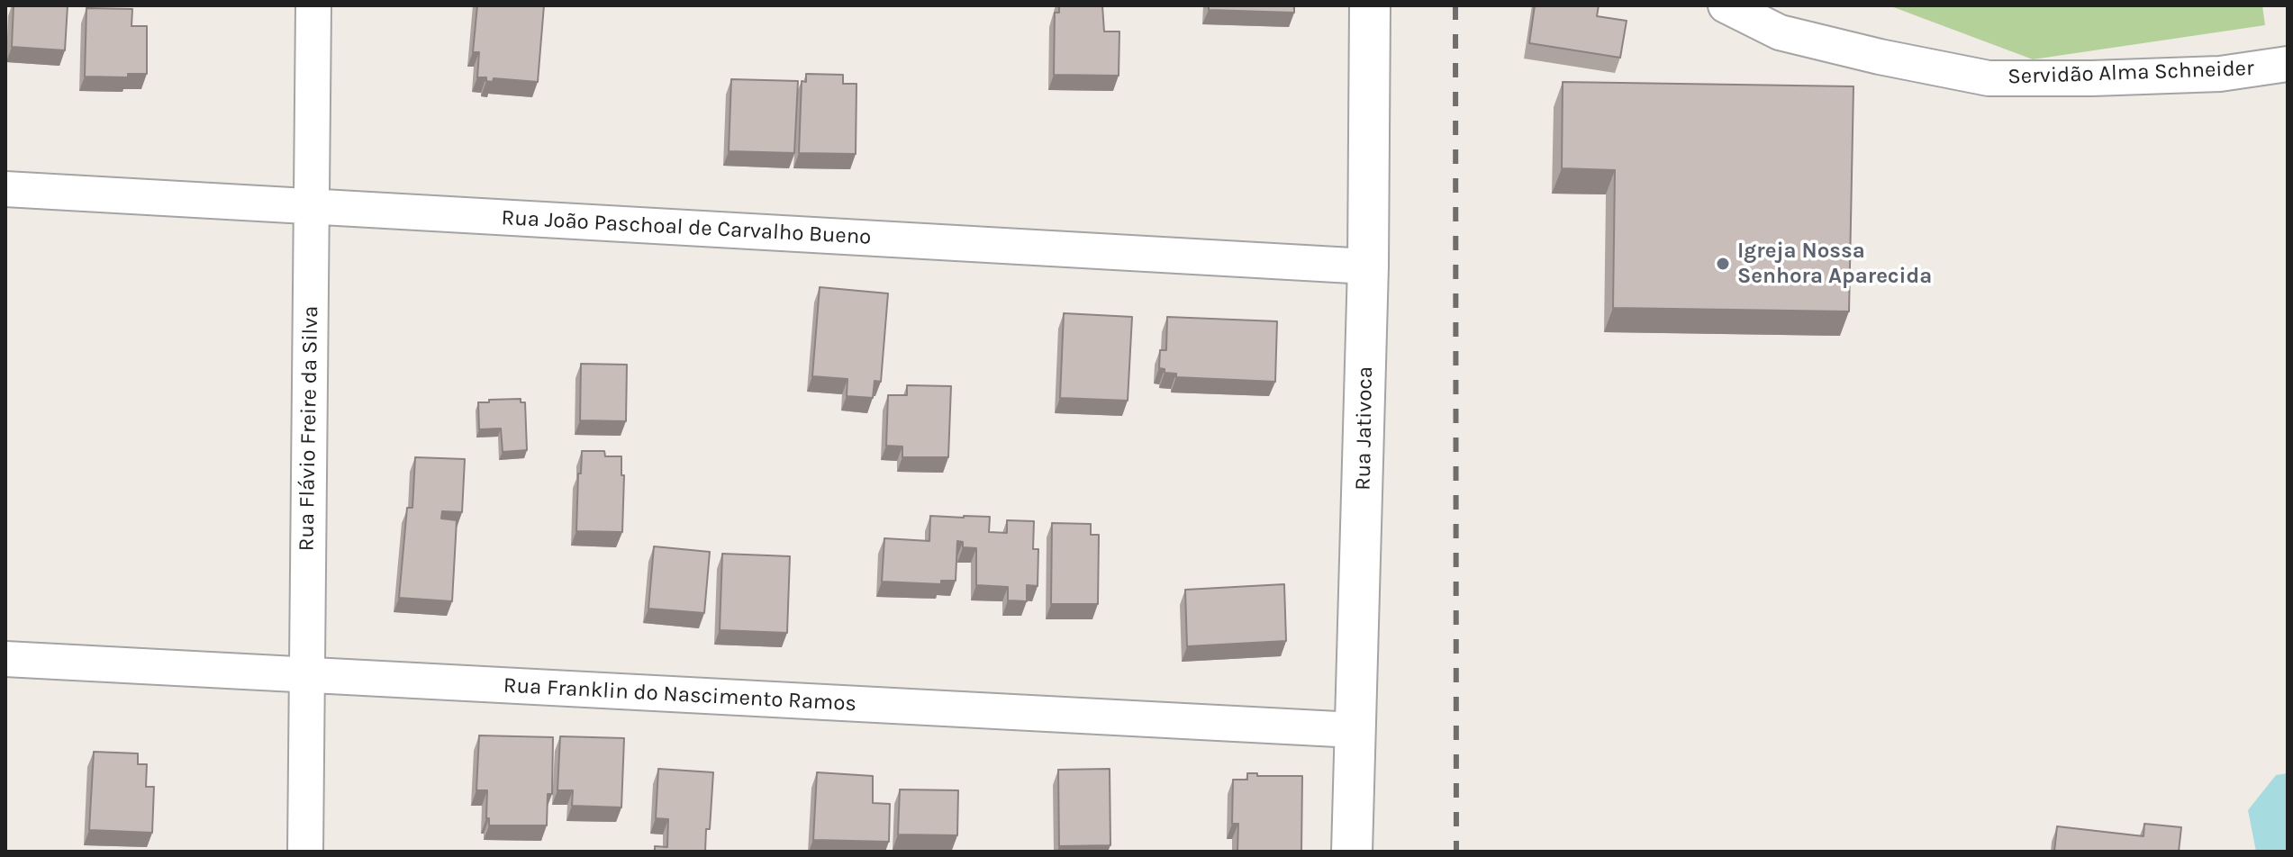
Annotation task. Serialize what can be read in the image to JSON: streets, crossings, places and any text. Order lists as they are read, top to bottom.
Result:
{
  "streets": {
    "street": [
      "Servidão Alma Schneider",
      "Rua João Paschoal de Carvalho Bueno",
      "Rua Flávio Freire da Silva",
      "Rua Jativoca",
      "Rua Franklin do Nascimento Ramos"
    ]
  },
  "crossings": [
    ["Rua João Paschoal de Carvalho Bueno", "Rua Flávio Freire da Silva"],
    ["Rua João Paschoal de Carvalho Bueno", "Rua Jativoca"],
    ["Rua Flávio Freire da Silva", "Rua Franklin do Nascimento Ramos"],
    ["Rua Jativoca", "Rua Franklin do Nascimento Ramos"]
  ],
  "places": ["Igreja Nossa Senhora Aparecida"]
}
